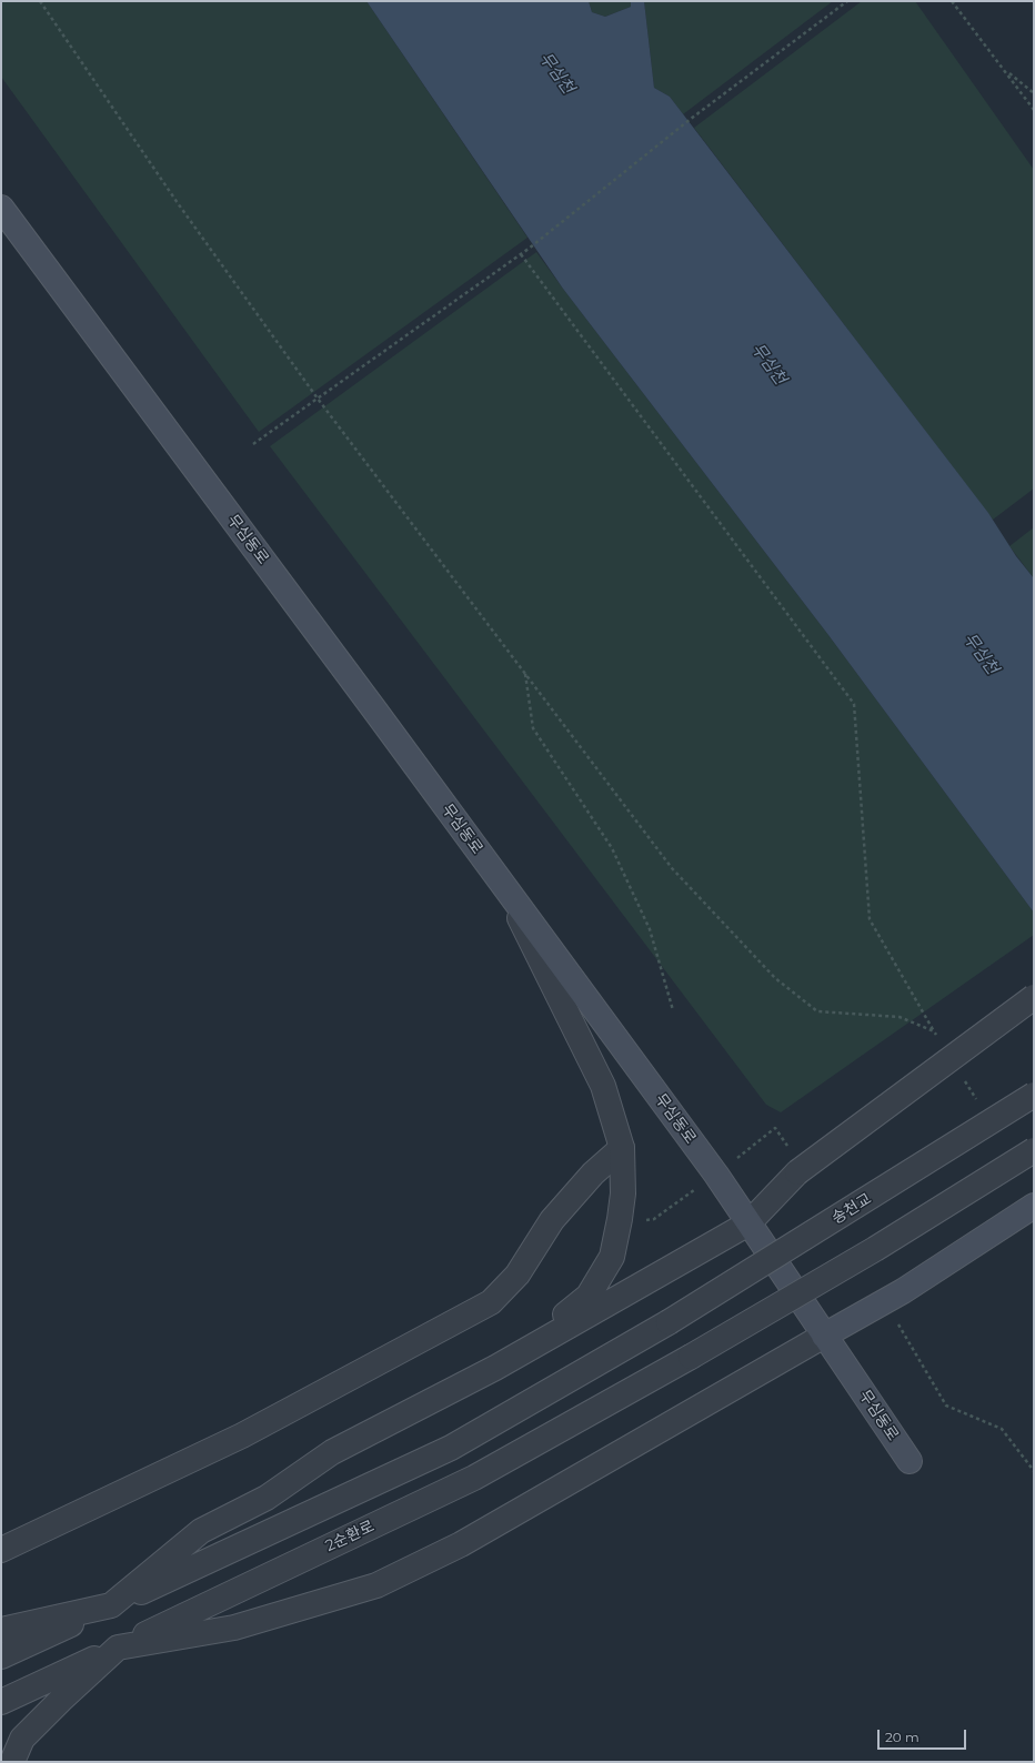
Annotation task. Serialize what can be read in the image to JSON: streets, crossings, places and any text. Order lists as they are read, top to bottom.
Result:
{
  "streets": {
    "main road": ["무심동로"],
    "street": ["송천교", "2순환로"]
  },
  "water": ["무심천"],
  "scale_bar": "20 m"
}
